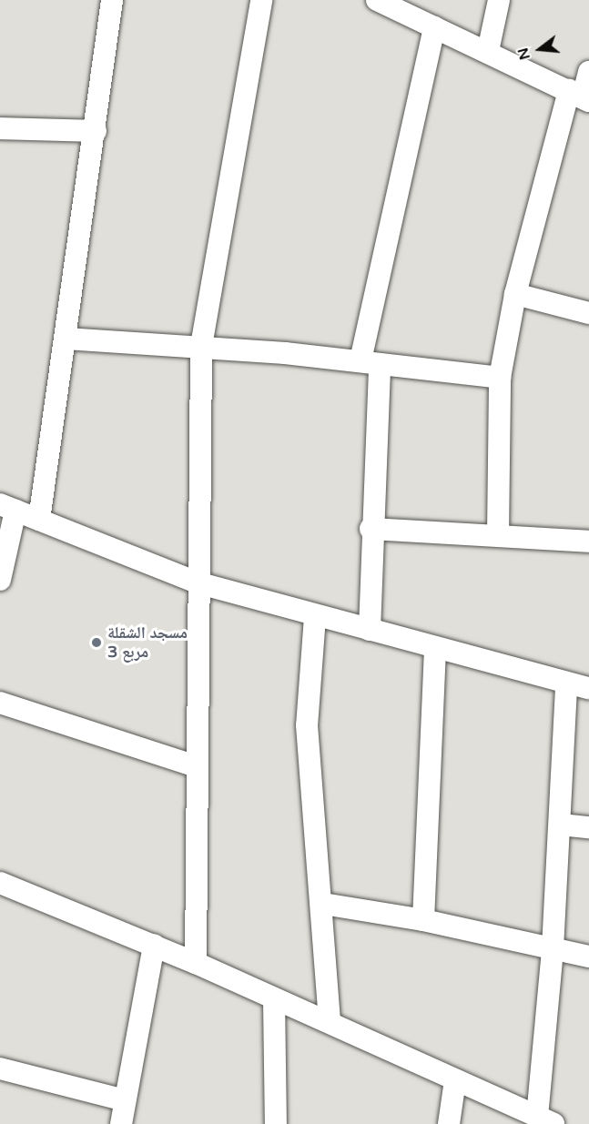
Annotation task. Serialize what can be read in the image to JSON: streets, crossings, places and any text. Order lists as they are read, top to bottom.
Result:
{
  "places": ["مسجد الشقلة مربع 3"],
  "north": "left"
}
